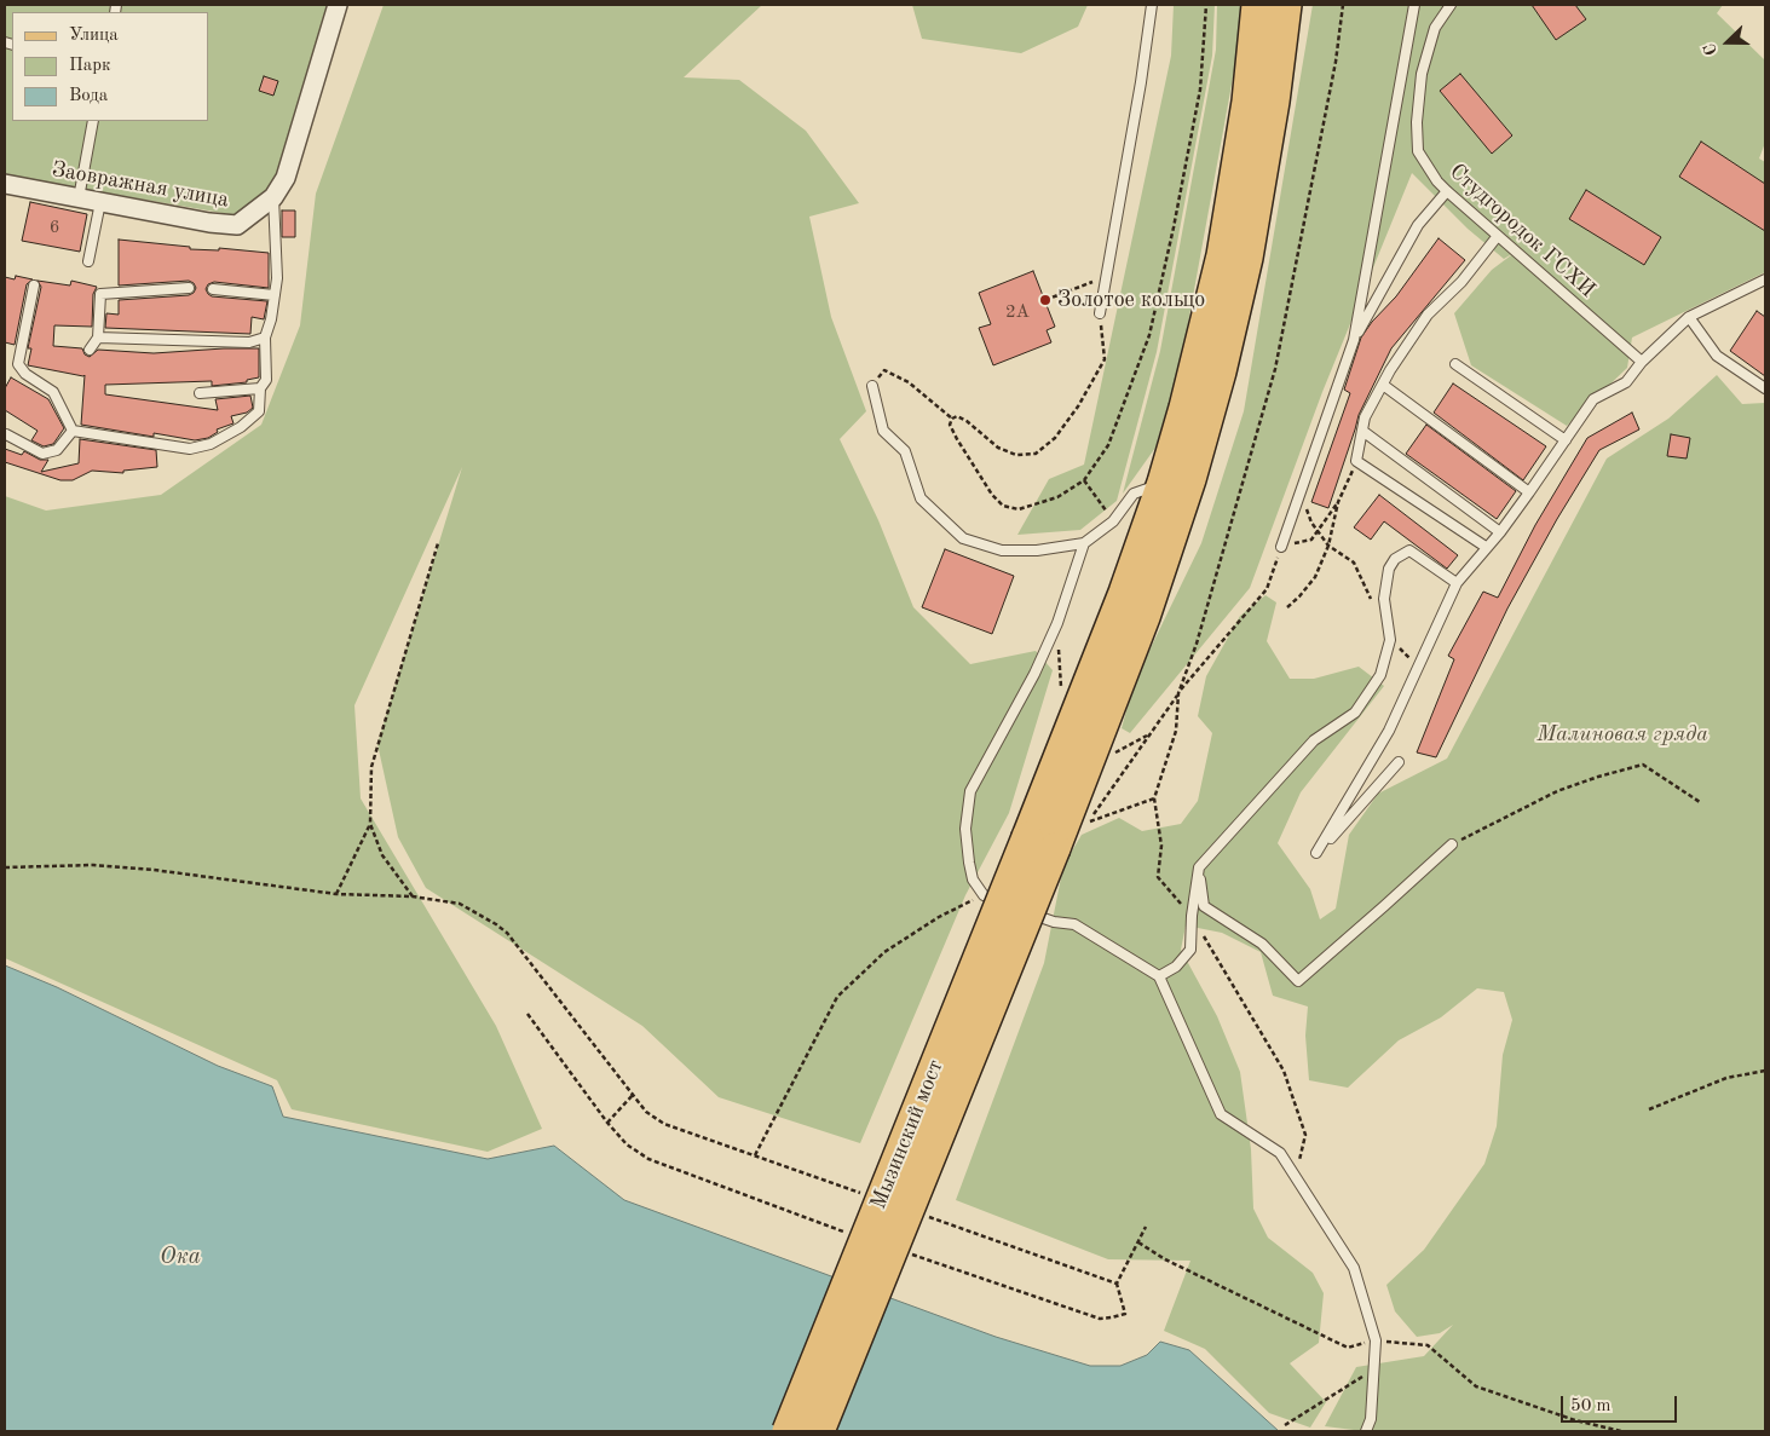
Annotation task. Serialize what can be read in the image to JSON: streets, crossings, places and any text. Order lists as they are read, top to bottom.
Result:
{
  "streets": {
    "main road": ["Мызинский мост"],
    "street": ["Заовражная улица"],
    "lane": ["Студгородок ГСХИ"]
  },
  "water": ["Ока"],
  "parks": ["Малиновая гряда"],
  "places": ["Золотое кольцо"],
  "house_numbers": ["6", "2А"],
  "legend": ["Улица", "Парк", "Вода"],
  "scale_bar": "50 m",
  "north": "left"
}
